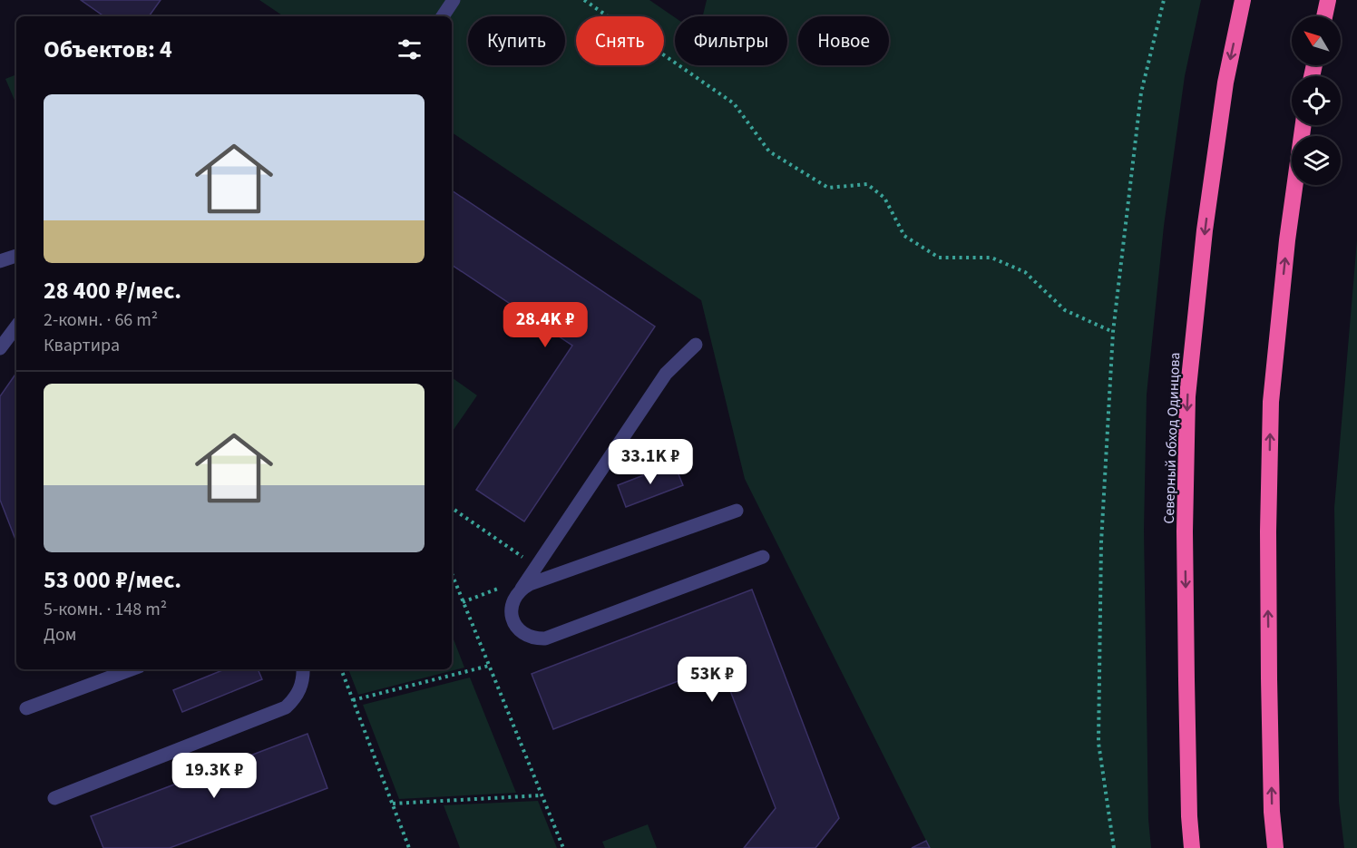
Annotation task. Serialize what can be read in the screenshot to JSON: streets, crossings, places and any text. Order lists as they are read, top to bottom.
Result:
{
  "streets": {
    "highway": ["Северный обход Одинцова"]
  },
  "north": "top left",
  "page": {
    "chip": [
      "Купить",
      "Снять",
      "Фильтры",
      "Новое"
    ],
    "heading": "Объектов: 4",
    "list": [
      {
        "name": "28 400 ₽/мес.",
        "note": "2-комн. · 66 m² · Квартира"
      },
      {
        "name": "53 000 ₽/мес.",
        "note": "5-комн. · 148 m² · Дом"
      }
    ],
    "price": [
      "28.4K ₽",
      "33.1K ₽",
      "53K ₽",
      "19.3K ₽"
    ]
  }
}
